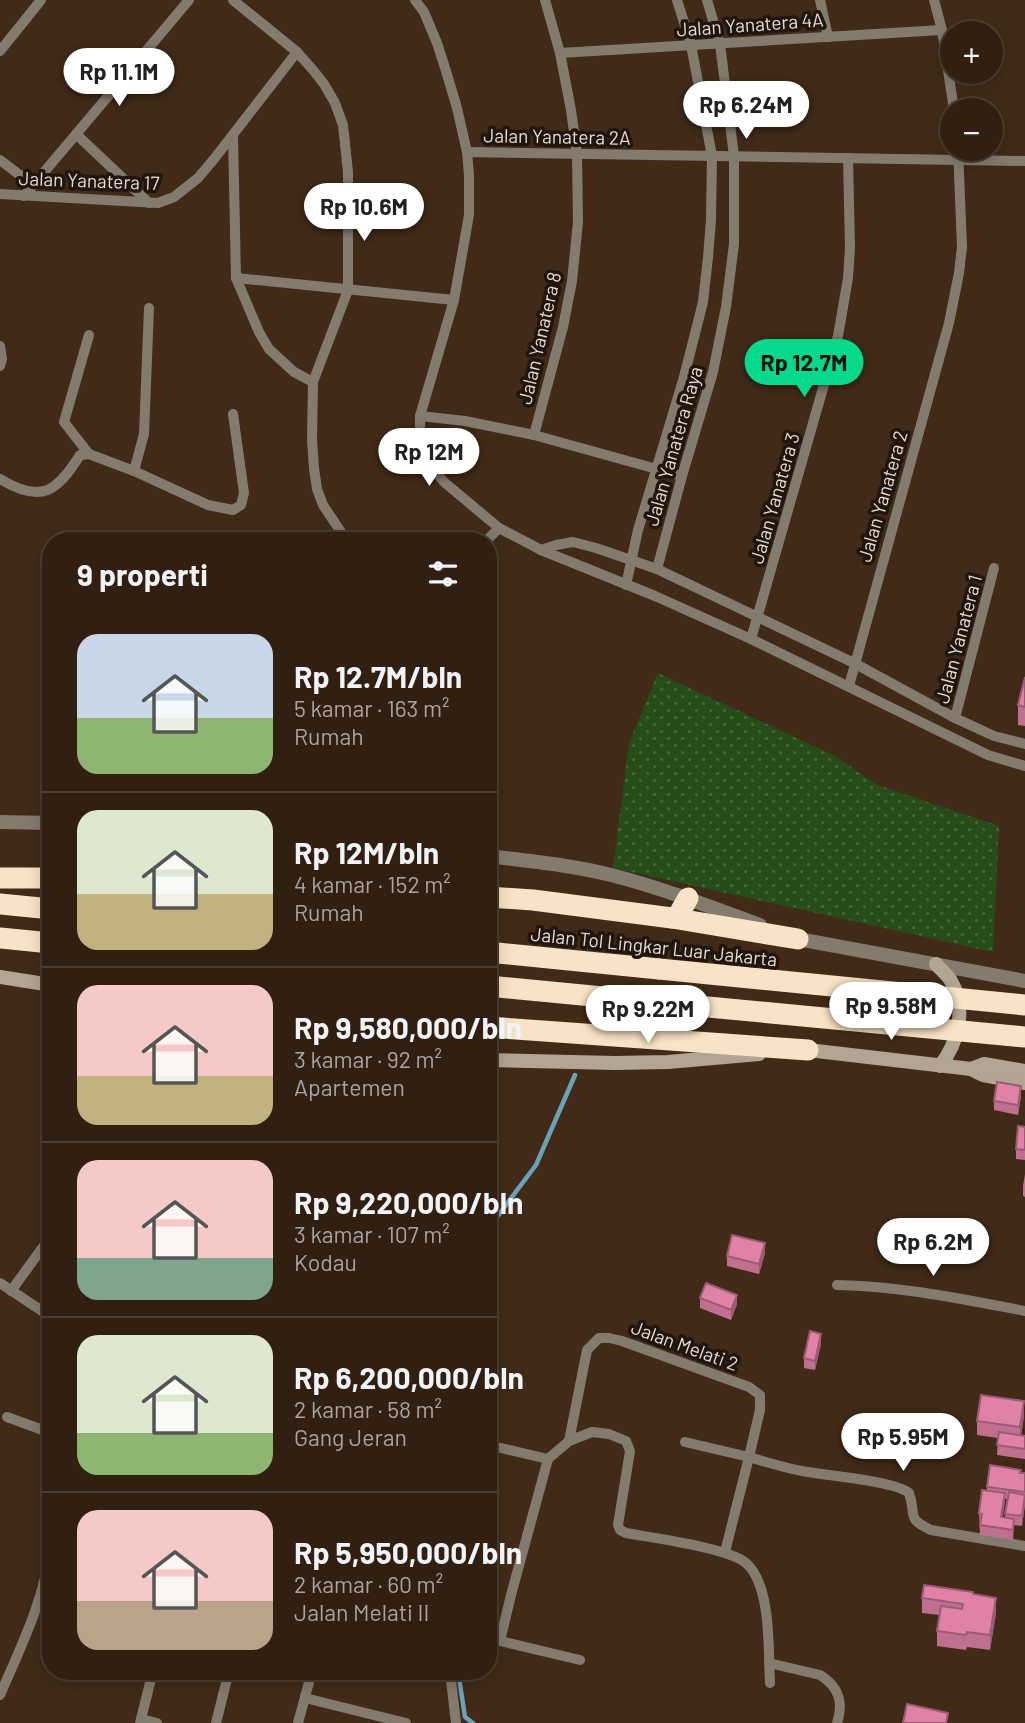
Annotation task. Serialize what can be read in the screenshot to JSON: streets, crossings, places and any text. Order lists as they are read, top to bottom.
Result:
{
  "streets": {
    "highway": ["Jalan Tol Lingkar Luar Jakarta"],
    "street": [
      "Jalan Yanatera 4A",
      "Jalan Yanatera 2A",
      "Jalan Yanatera 17",
      "Jalan Yanatera 8",
      "Jalan Yanatera Raya",
      "Jalan Yanatera 2",
      "Jalan Yanatera 3",
      "Jalan Yanatera 1",
      "Jalan Melati 2"
    ]
  },
  "crossings": [
    ["Jalan Yanatera 4A", "Jalan Yanatera 8"],
    ["Jalan Yanatera 4A", "Jalan Yanatera Raya"],
    ["Jalan Yanatera 2A", "Jalan Yanatera 8"],
    ["Jalan Yanatera 2A", "Jalan Yanatera Raya"],
    ["Jalan Yanatera 2A", "Jalan Yanatera 3"]
  ],
  "page": {
    "map_buttons": ["+", "−"],
    "price": [
      "Rp 11.1M",
      "Rp 6.24M",
      "Rp 10.6M",
      "Rp 12.7M",
      "Rp 12M",
      "Rp 9.58M",
      "Rp 9.22M",
      "Rp 6.2M",
      "Rp 5.95M"
    ],
    "heading": "9 properti",
    "list": [
      {
        "name": "Rp 12.7M/bln",
        "note": "5 kamar · 163 m² · Rumah"
      },
      {
        "name": "Rp 12M/bln",
        "note": "4 kamar · 152 m² · Rumah"
      },
      {
        "name": "Rp 9,580,000/bln",
        "note": "3 kamar · 92 m² · Apartemen"
      },
      {
        "name": "Rp 9,220,000/bln",
        "note": "3 kamar · 107 m² · Kodau"
      },
      {
        "name": "Rp 6,200,000/bln",
        "note": "2 kamar · 58 m² · Gang Jeran"
      },
      {
        "name": "Rp 5,950,000/bln",
        "note": "2 kamar · 60 m² · Jalan Melati II"
      }
    ]
  }
}
